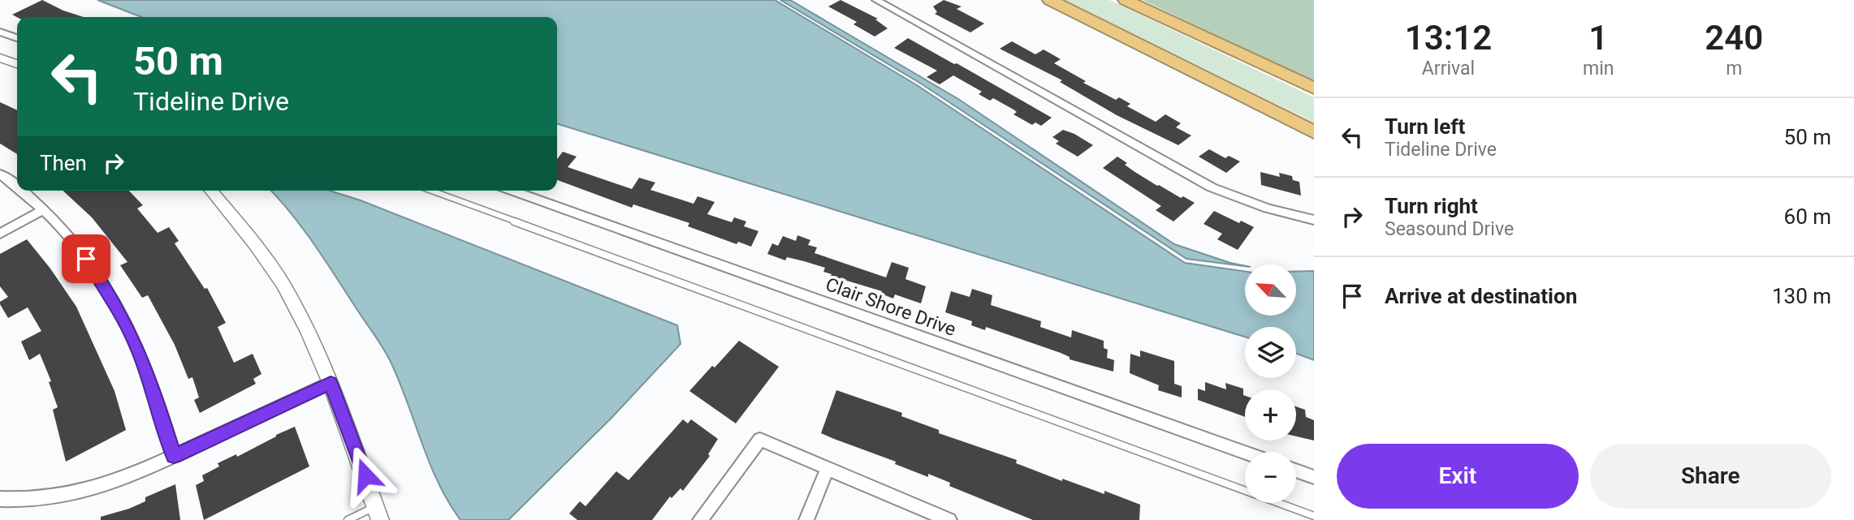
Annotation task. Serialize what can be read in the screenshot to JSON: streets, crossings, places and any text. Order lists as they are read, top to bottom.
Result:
{
  "streets": {
    "street": ["Clair Shore Drive"]
  },
  "north": "top left",
  "page": {
    "eta": [
      "13:12",
      "Arrival",
      "1",
      "min",
      "240",
      "m"
    ],
    "turn": ["50 m", "Tideline Drive"],
    "list": [
      {
        "name": "Turn left",
        "note": "Tideline Drive",
        "value": "50 m"
      },
      {
        "name": "Turn right",
        "note": "Seasound Drive",
        "value": "60 m"
      },
      {
        "name": "Arrive at destination",
        "value": "130 m"
      }
    ],
    "then": "Then",
    "map_buttons": ["+", "−"],
    "buttons": ["Exit", "Share"]
  }
}
